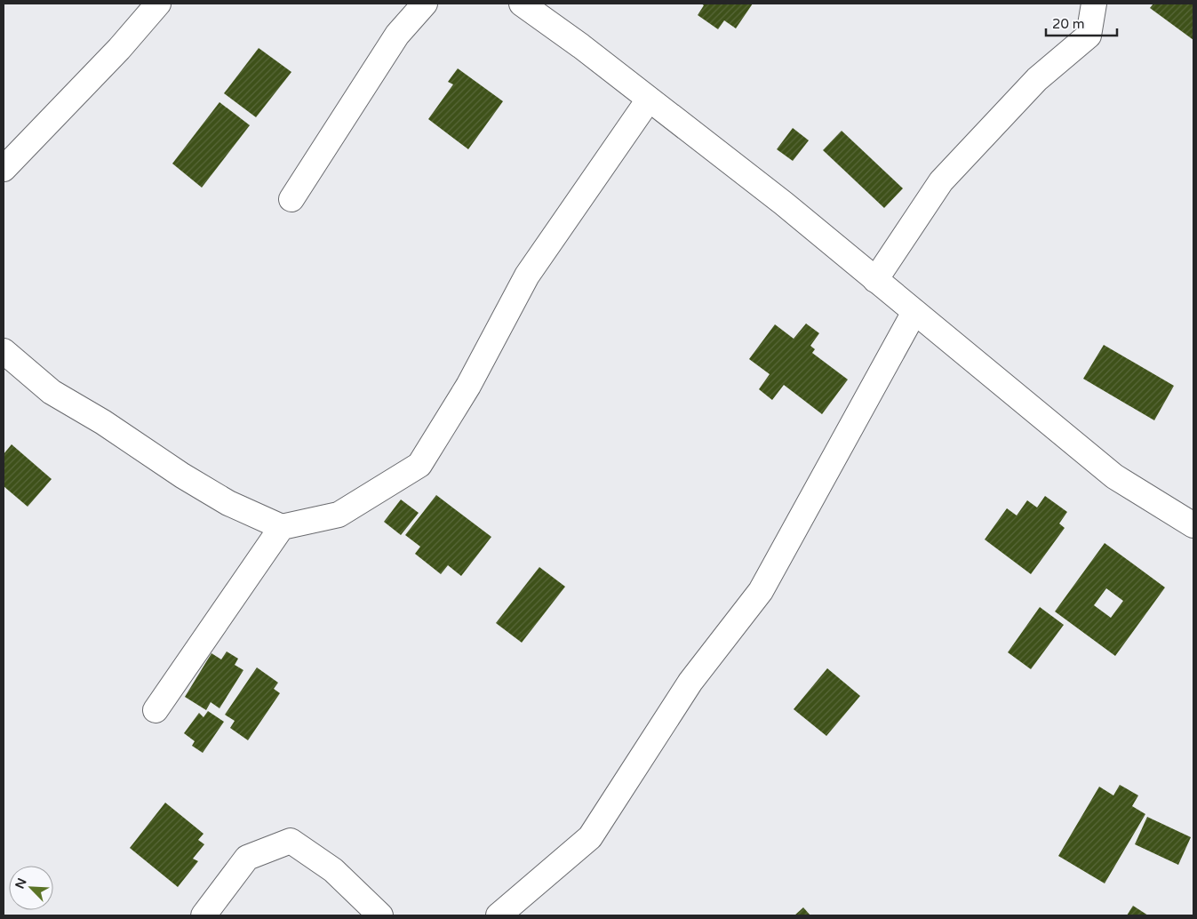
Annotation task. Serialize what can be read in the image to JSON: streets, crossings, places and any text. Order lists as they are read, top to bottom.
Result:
{
  "scale_bar": "20 m",
  "north": "top left"
}
